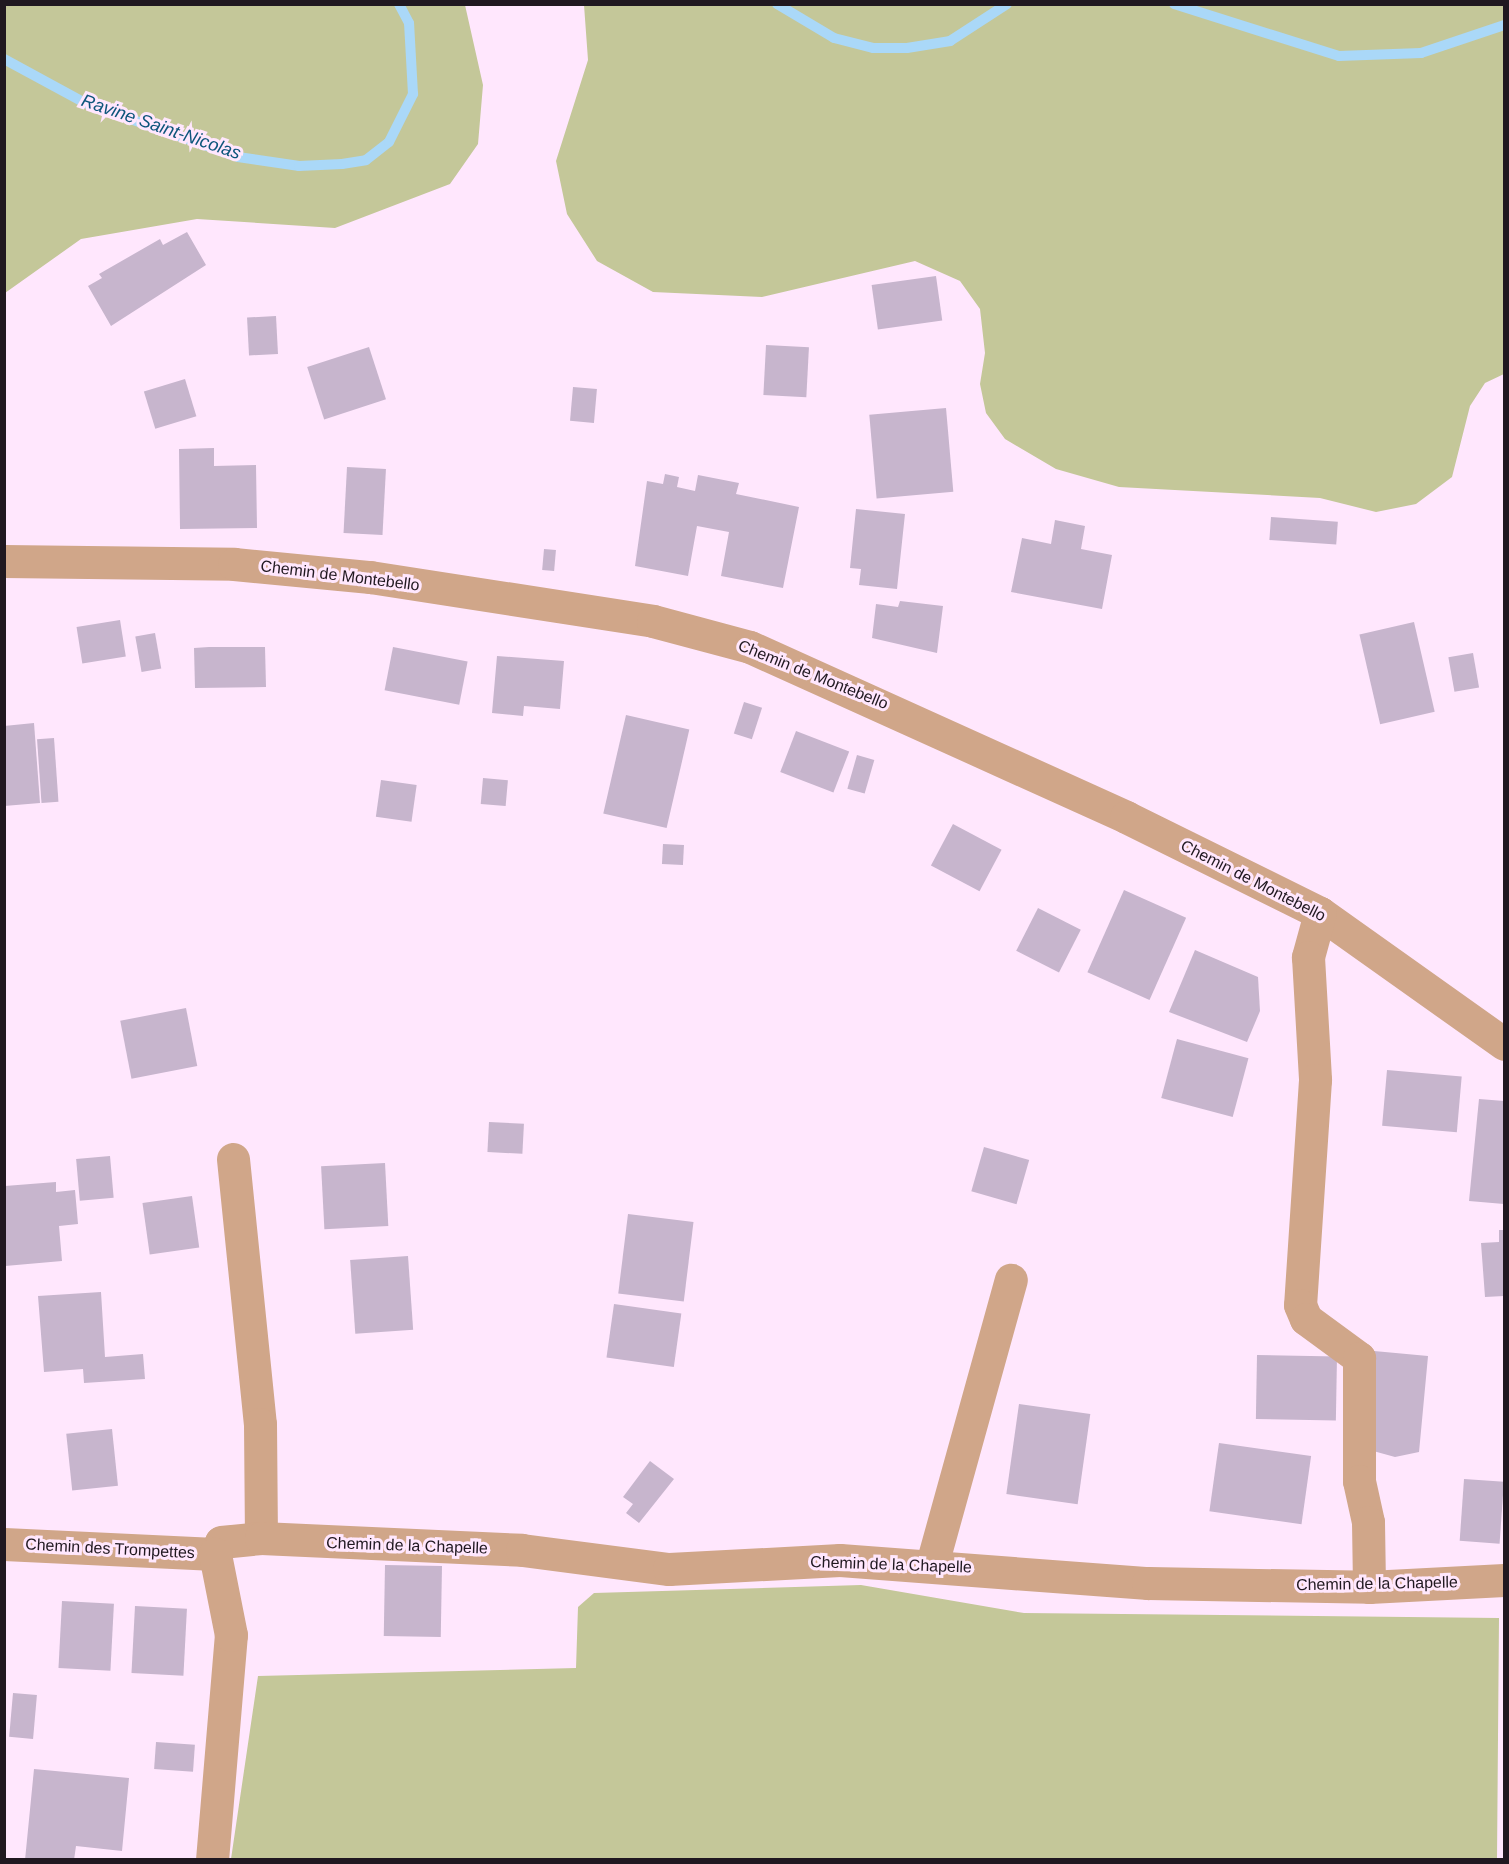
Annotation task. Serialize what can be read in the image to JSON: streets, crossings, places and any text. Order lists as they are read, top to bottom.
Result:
{
  "streets": {
    "street": ["Chemin de Montebello", "Chemin de la Chapelle", "Chemin des Trompettes"]
  },
  "crossings": [
    ["Chemin de la Chapelle", "Chemin des Trompettes"]
  ],
  "water": ["Ravine Saint-Nicolas"]
}
